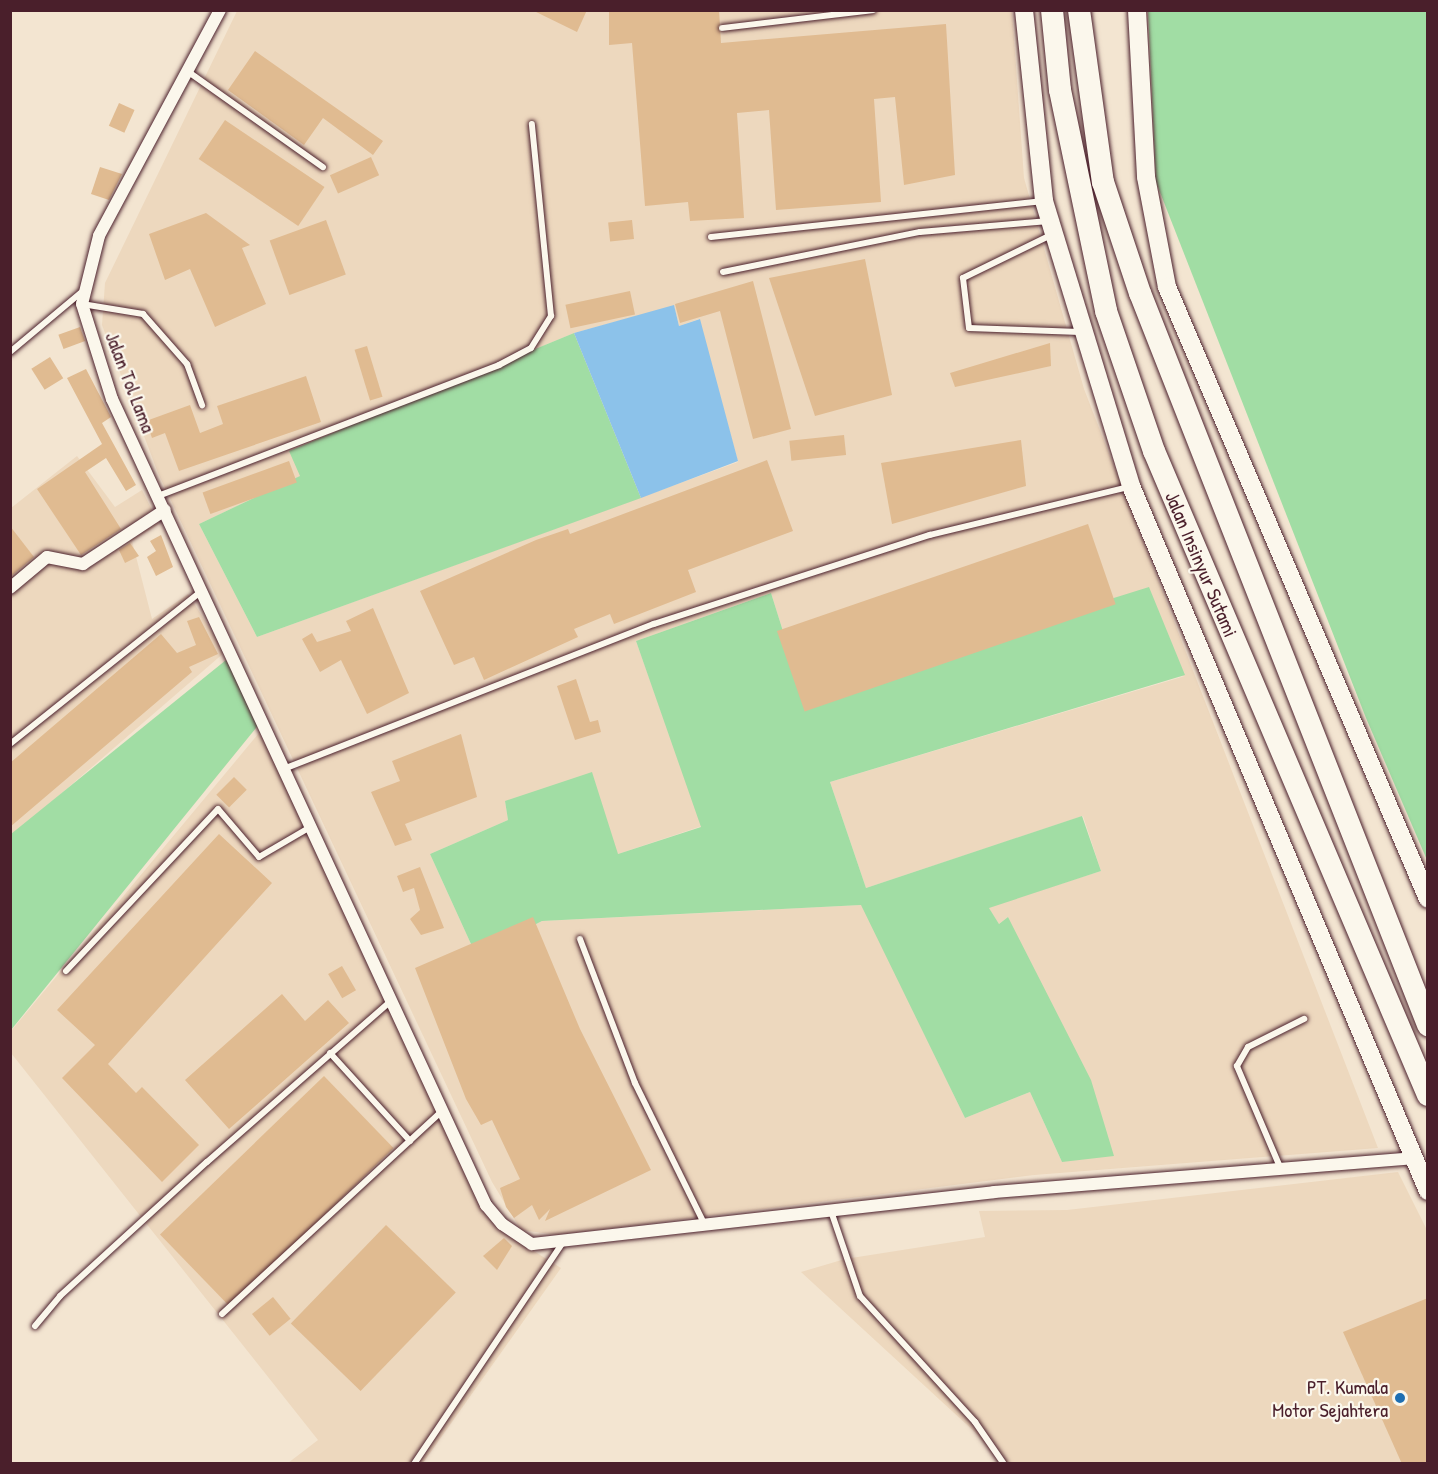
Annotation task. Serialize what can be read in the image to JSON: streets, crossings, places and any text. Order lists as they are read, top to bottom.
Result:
{
  "streets": {
    "highway": ["Jalan Insinyur Sutami"],
    "street": ["Jalan Tol Lama"]
  },
  "places": ["PT. Kumala Motor Sejahtera"]
}
